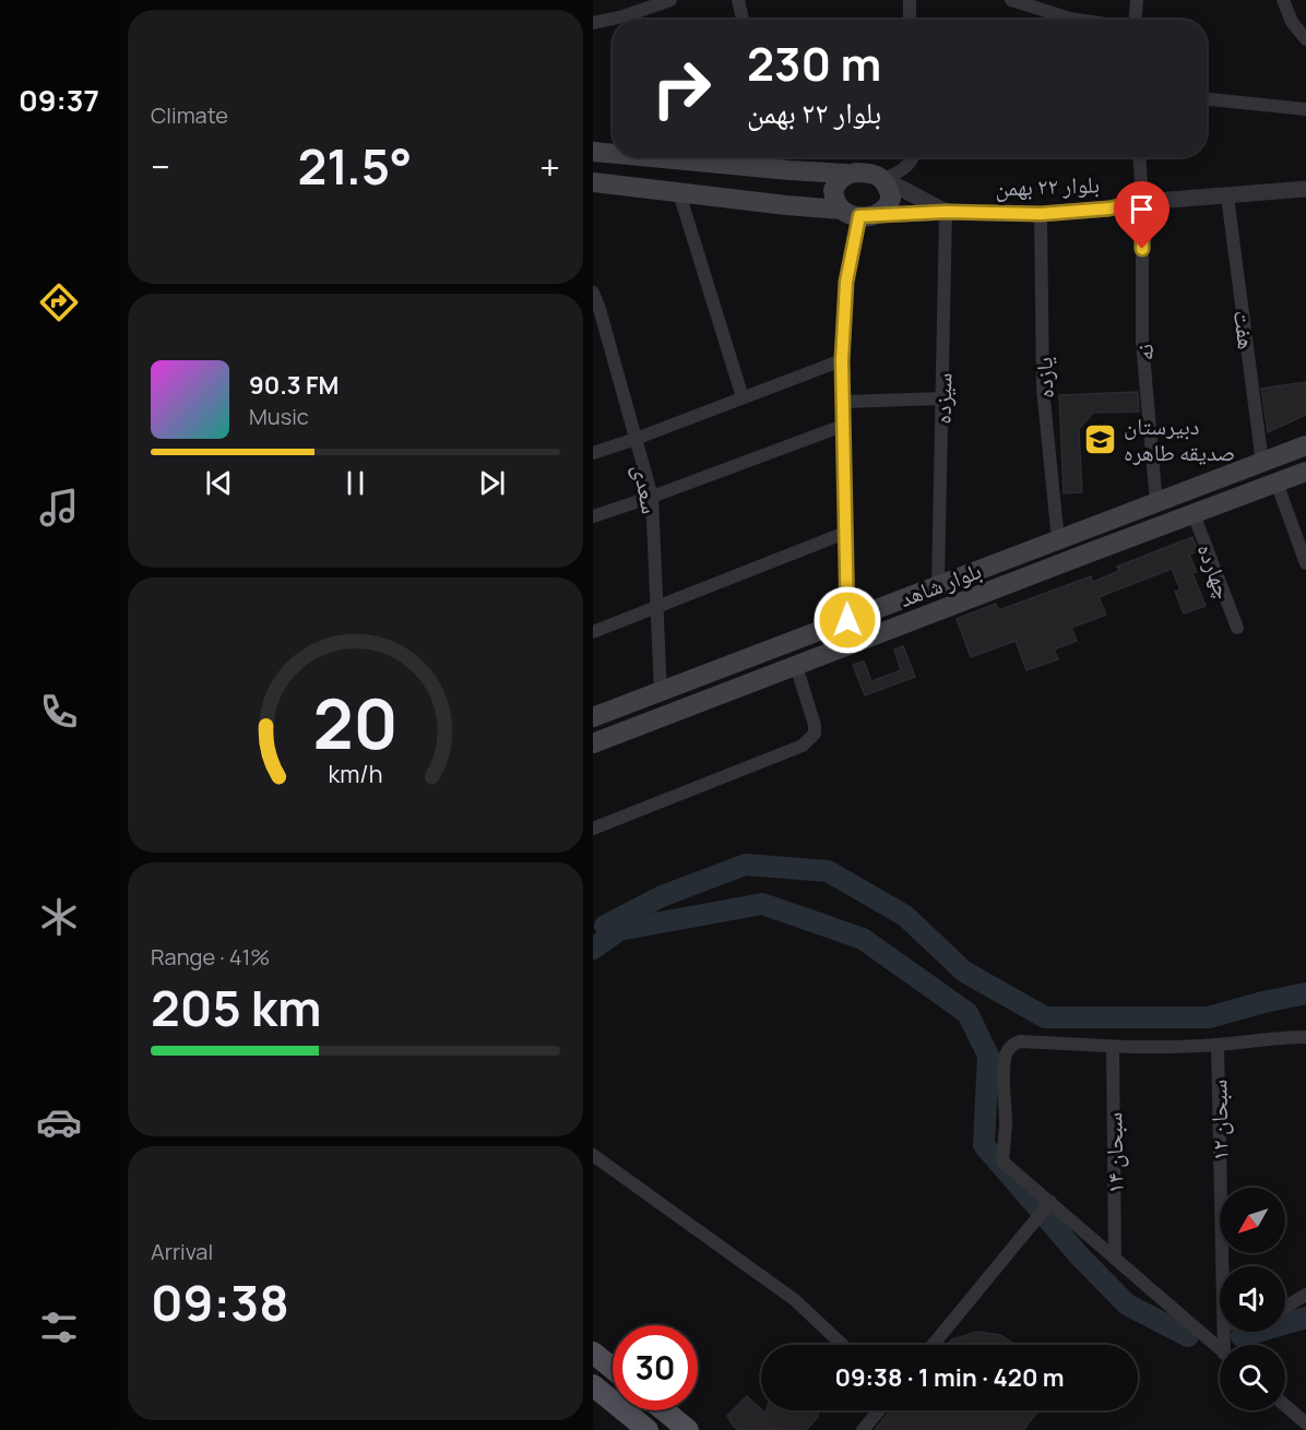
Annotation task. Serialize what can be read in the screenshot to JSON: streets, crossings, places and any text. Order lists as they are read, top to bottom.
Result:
{
  "streets": {
    "main road": ["بلوار ۲۲ بهمن", "بلوار شاهد"],
    "street": [
      "هفت",
      "نه",
      "یازده",
      "سیزده",
      "سعدی",
      "چهارده",
      "سبحان ۱۲",
      "سبحان ۱۴"
    ]
  },
  "crossings": [
    ["بلوار ۲۲ بهمن", "هفت"],
    ["بلوار ۲۲ بهمن", "نه"],
    ["بلوار ۲۲ بهمن", "یازده"],
    ["بلوار ۲۲ بهمن", "سیزده"],
    ["هفت", "بلوار شاهد"],
    ["نه", "بلوار شاهد"],
    ["یازده", "بلوار شاهد"],
    ["سیزده", "بلوار شاهد"],
    ["سعدی", "بلوار شاهد"],
    ["چهارده", "بلوار شاهد"]
  ],
  "places": {
    "school or university": ["دبیرستان صدیقه طاهره"]
  },
  "north": "bottom left",
  "page": {
    "tabs": "09:37",
    "tile": [
      "Climate",
      ["Range · 41%", "205 km"],
      ["Arrival", "09:38"]
    ],
    "turn": ["230 m", "بلوار ۲۲ بهمن"],
    "heat": ["−", "21.5°", "+"],
    "song": ["90.3 FM", "Music"],
    "limit": "30",
    "trip": "09:38 · 1 min · 420 m",
    "gauge": ["20", "km/h"]
  }
}
